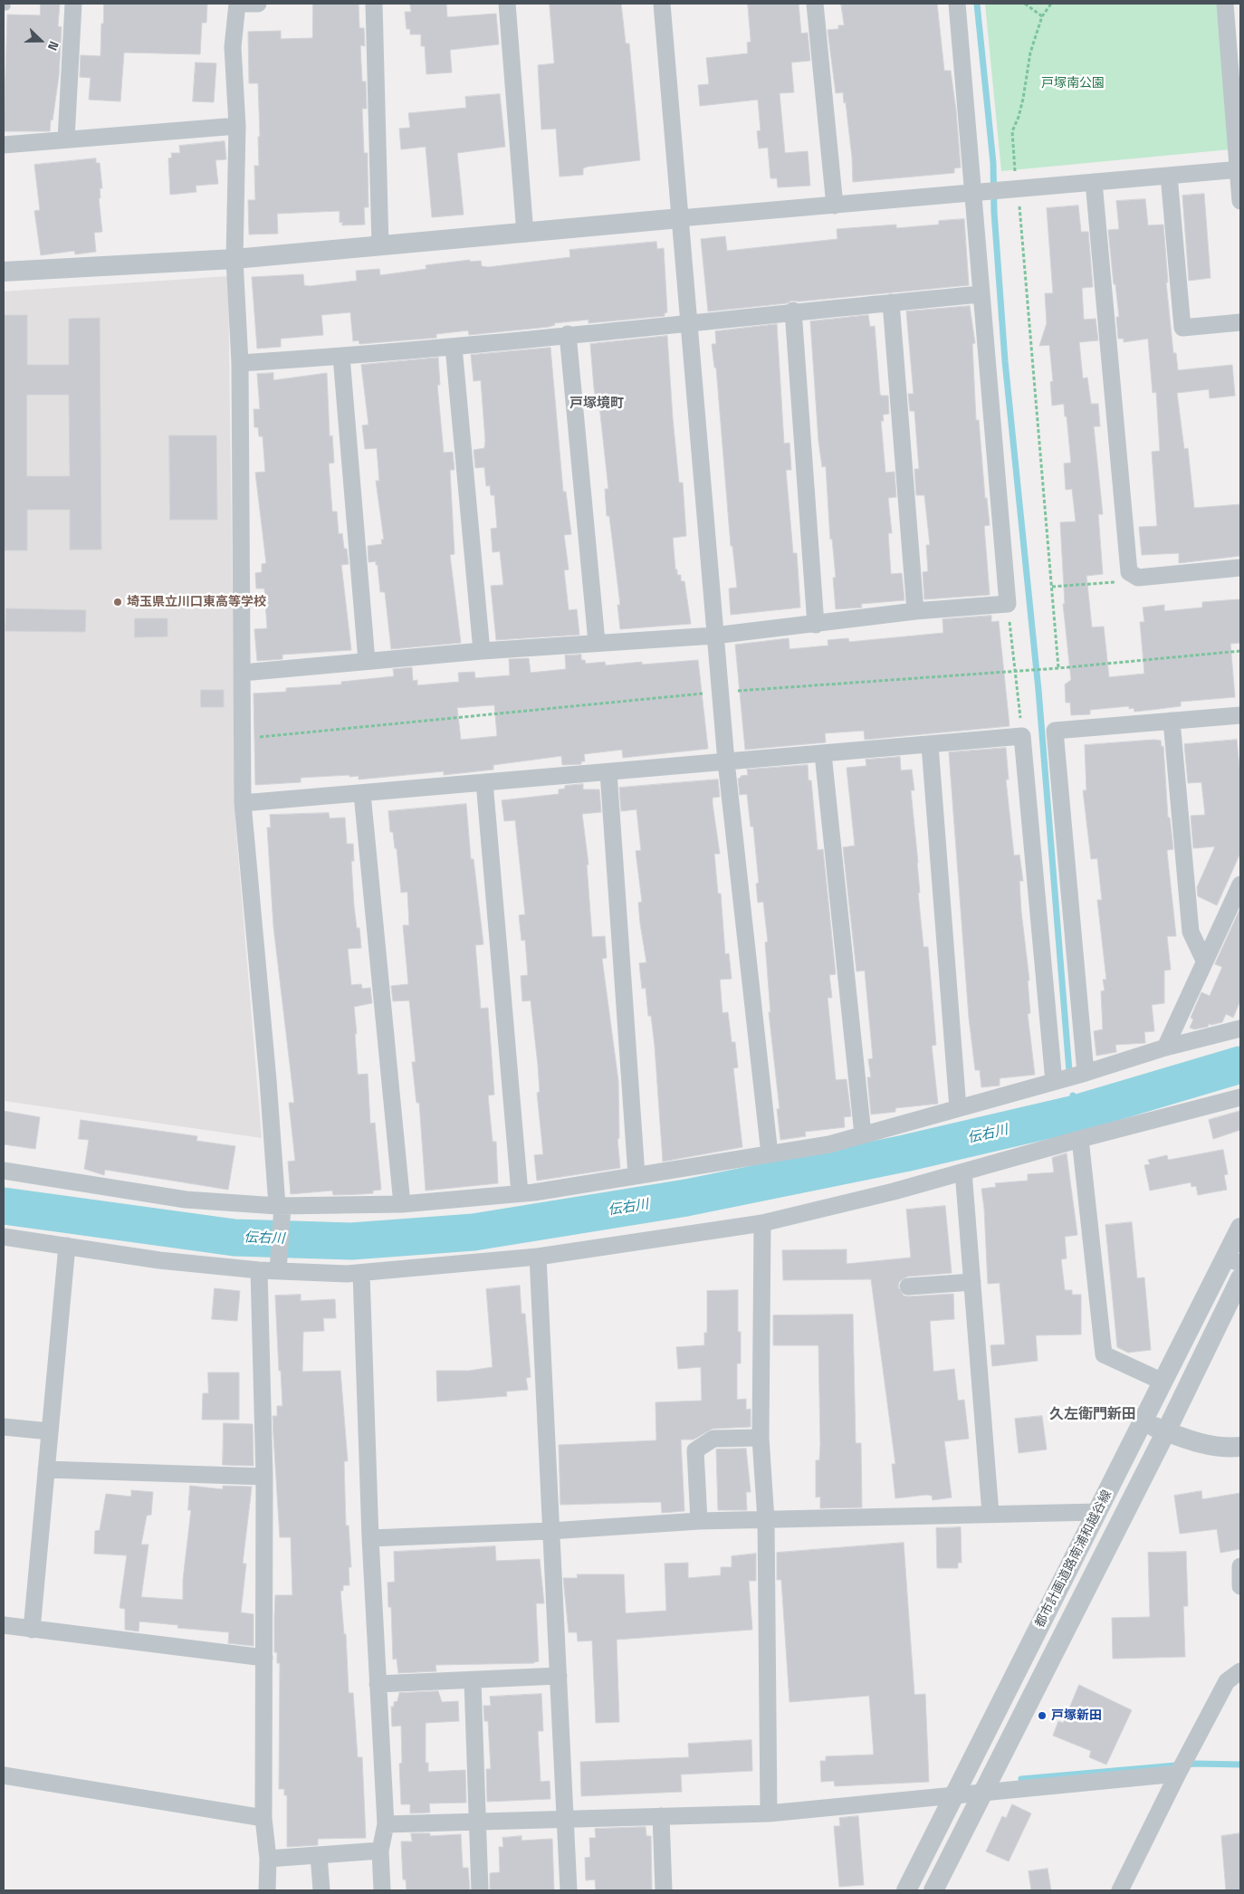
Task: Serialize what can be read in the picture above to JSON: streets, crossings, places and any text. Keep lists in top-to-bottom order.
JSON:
{
  "streets": {
    "street": ["都市計画道路南浦和越谷線"]
  },
  "districts": ["戸塚境町", "久左衛門新田"],
  "water": ["伝右川"],
  "parks": ["戸塚南公園"],
  "places": ["埼玉県立川口東高等学校", "戸塚新田"],
  "north": "right"
}
